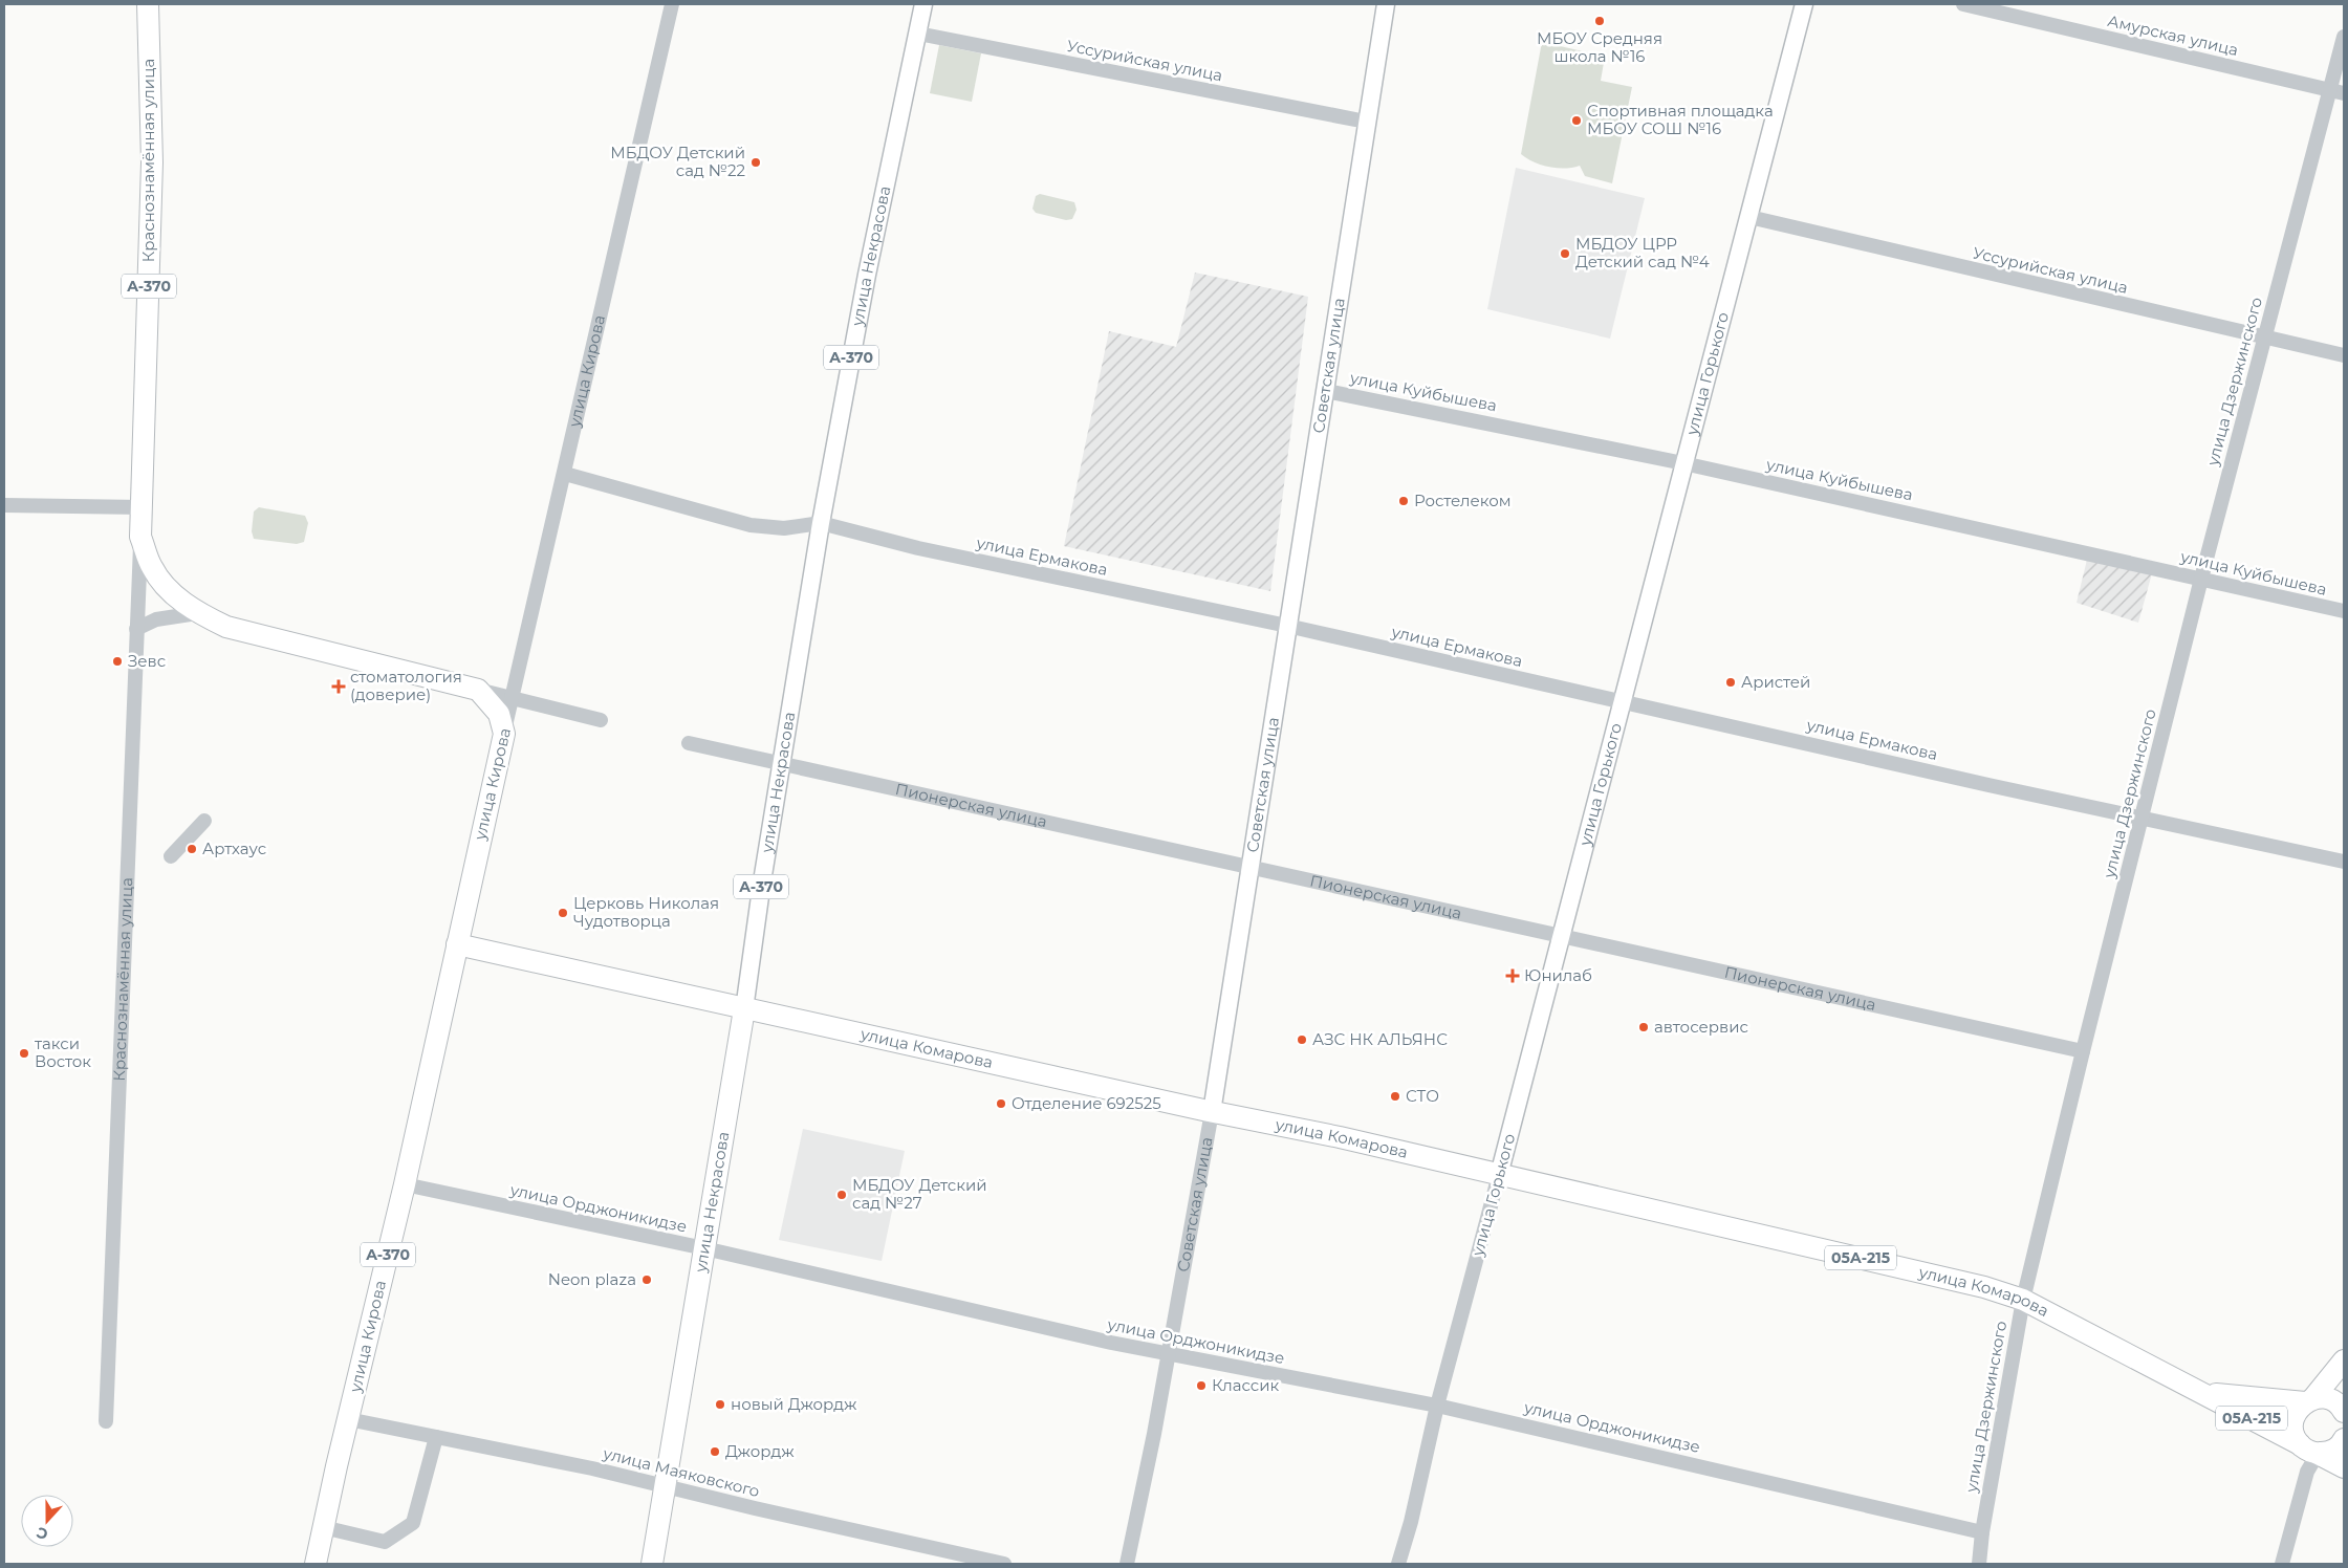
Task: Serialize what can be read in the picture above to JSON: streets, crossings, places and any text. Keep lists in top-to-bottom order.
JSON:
{
  "streets": {
    "highway": [
      "Краснознамённая улица",
      "улица Некрасова",
      "А-370",
      "улица Кирова",
      "улица Комарова",
      "05А-215"
    ],
    "main road": ["Советская улица", "улица Горького"],
    "street": [
      "Амурская улица",
      "Уссурийская улица",
      "улица Дзержинского",
      "улица Куйбышева",
      "улица Ермакова",
      "Пионерская улица",
      "улица Орджоникидзе",
      "улица Маяковского"
    ]
  },
  "crossings": [
    ["Амурская улица", "улица Дзержинского"],
    ["Уссурийская улица", "улица Некрасова"],
    ["Уссурийская улица", "Советская улица"],
    ["Уссурийская улица", "улица Горького"],
    ["Уссурийская улица", "улица Дзержинского"],
    ["Краснознамённая улица", "А-370"],
    ["улица Некрасова", "улица Ермакова"],
    ["улица Некрасова", "Пионерская улица"],
    ["улица Некрасова", "улица Комарова"],
    ["улица Некрасова", "улица Орджоникидзе"],
    ["улица Некрасова", "улица Маяковского"],
    ["Советская улица", "улица Куйбышева"],
    ["Советская улица", "улица Ермакова"],
    ["Советская улица", "Пионерская улица"],
    ["Советская улица", "улица Комарова"],
    ["Советская улица", "улица Орджоникидзе"],
    ["улица Кирова", "улица Ермакова"],
    ["улица Кирова", "улица Комарова"],
    ["улица Кирова", "улица Орджоникидзе"],
    ["улица Кирова", "улица Маяковского"],
    ["улица Горького", "улица Куйбышева"],
    ["улица Горького", "улица Ермакова"],
    ["улица Горького", "Пионерская улица"],
    ["улица Горького", "улица Комарова"],
    ["улица Горького", "улица Орджоникидзе"],
    ["улица Дзержинского", "улица Куйбышева"],
    ["улица Дзержинского", "улица Ермакова"],
    ["улица Дзержинского", "Пионерская улица"],
    ["улица Дзержинского", "улица Комарова"],
    ["улица Дзержинского", "улица Орджоникидзе"],
    ["улица Комарова", "05А-215"]
  ],
  "places": {
    "other": [
      "МБОУ Средняя школа №16",
      "Спортивная площадка МБОУ СОШ №16",
      "МБДОУ Детский сад №22",
      "МБДОУ ЦРР Детский сад №4",
      "Ростелеком",
      "Зевс",
      "Аристей",
      "Артхаус",
      "Церковь Николая Чудотворца",
      "автосервис",
      "АЗС НК АЛЬЯНС",
      "такси Восток",
      "СТО",
      "Отделение 692525",
      "МБДОУ Детский сад №27",
      "Neon plaza",
      "Классик",
      "новый Джордж",
      "Джордж"
    ],
    "health": ["стоматология (доверие)", "Юнилаб"]
  },
  "north": "bottom"
}
